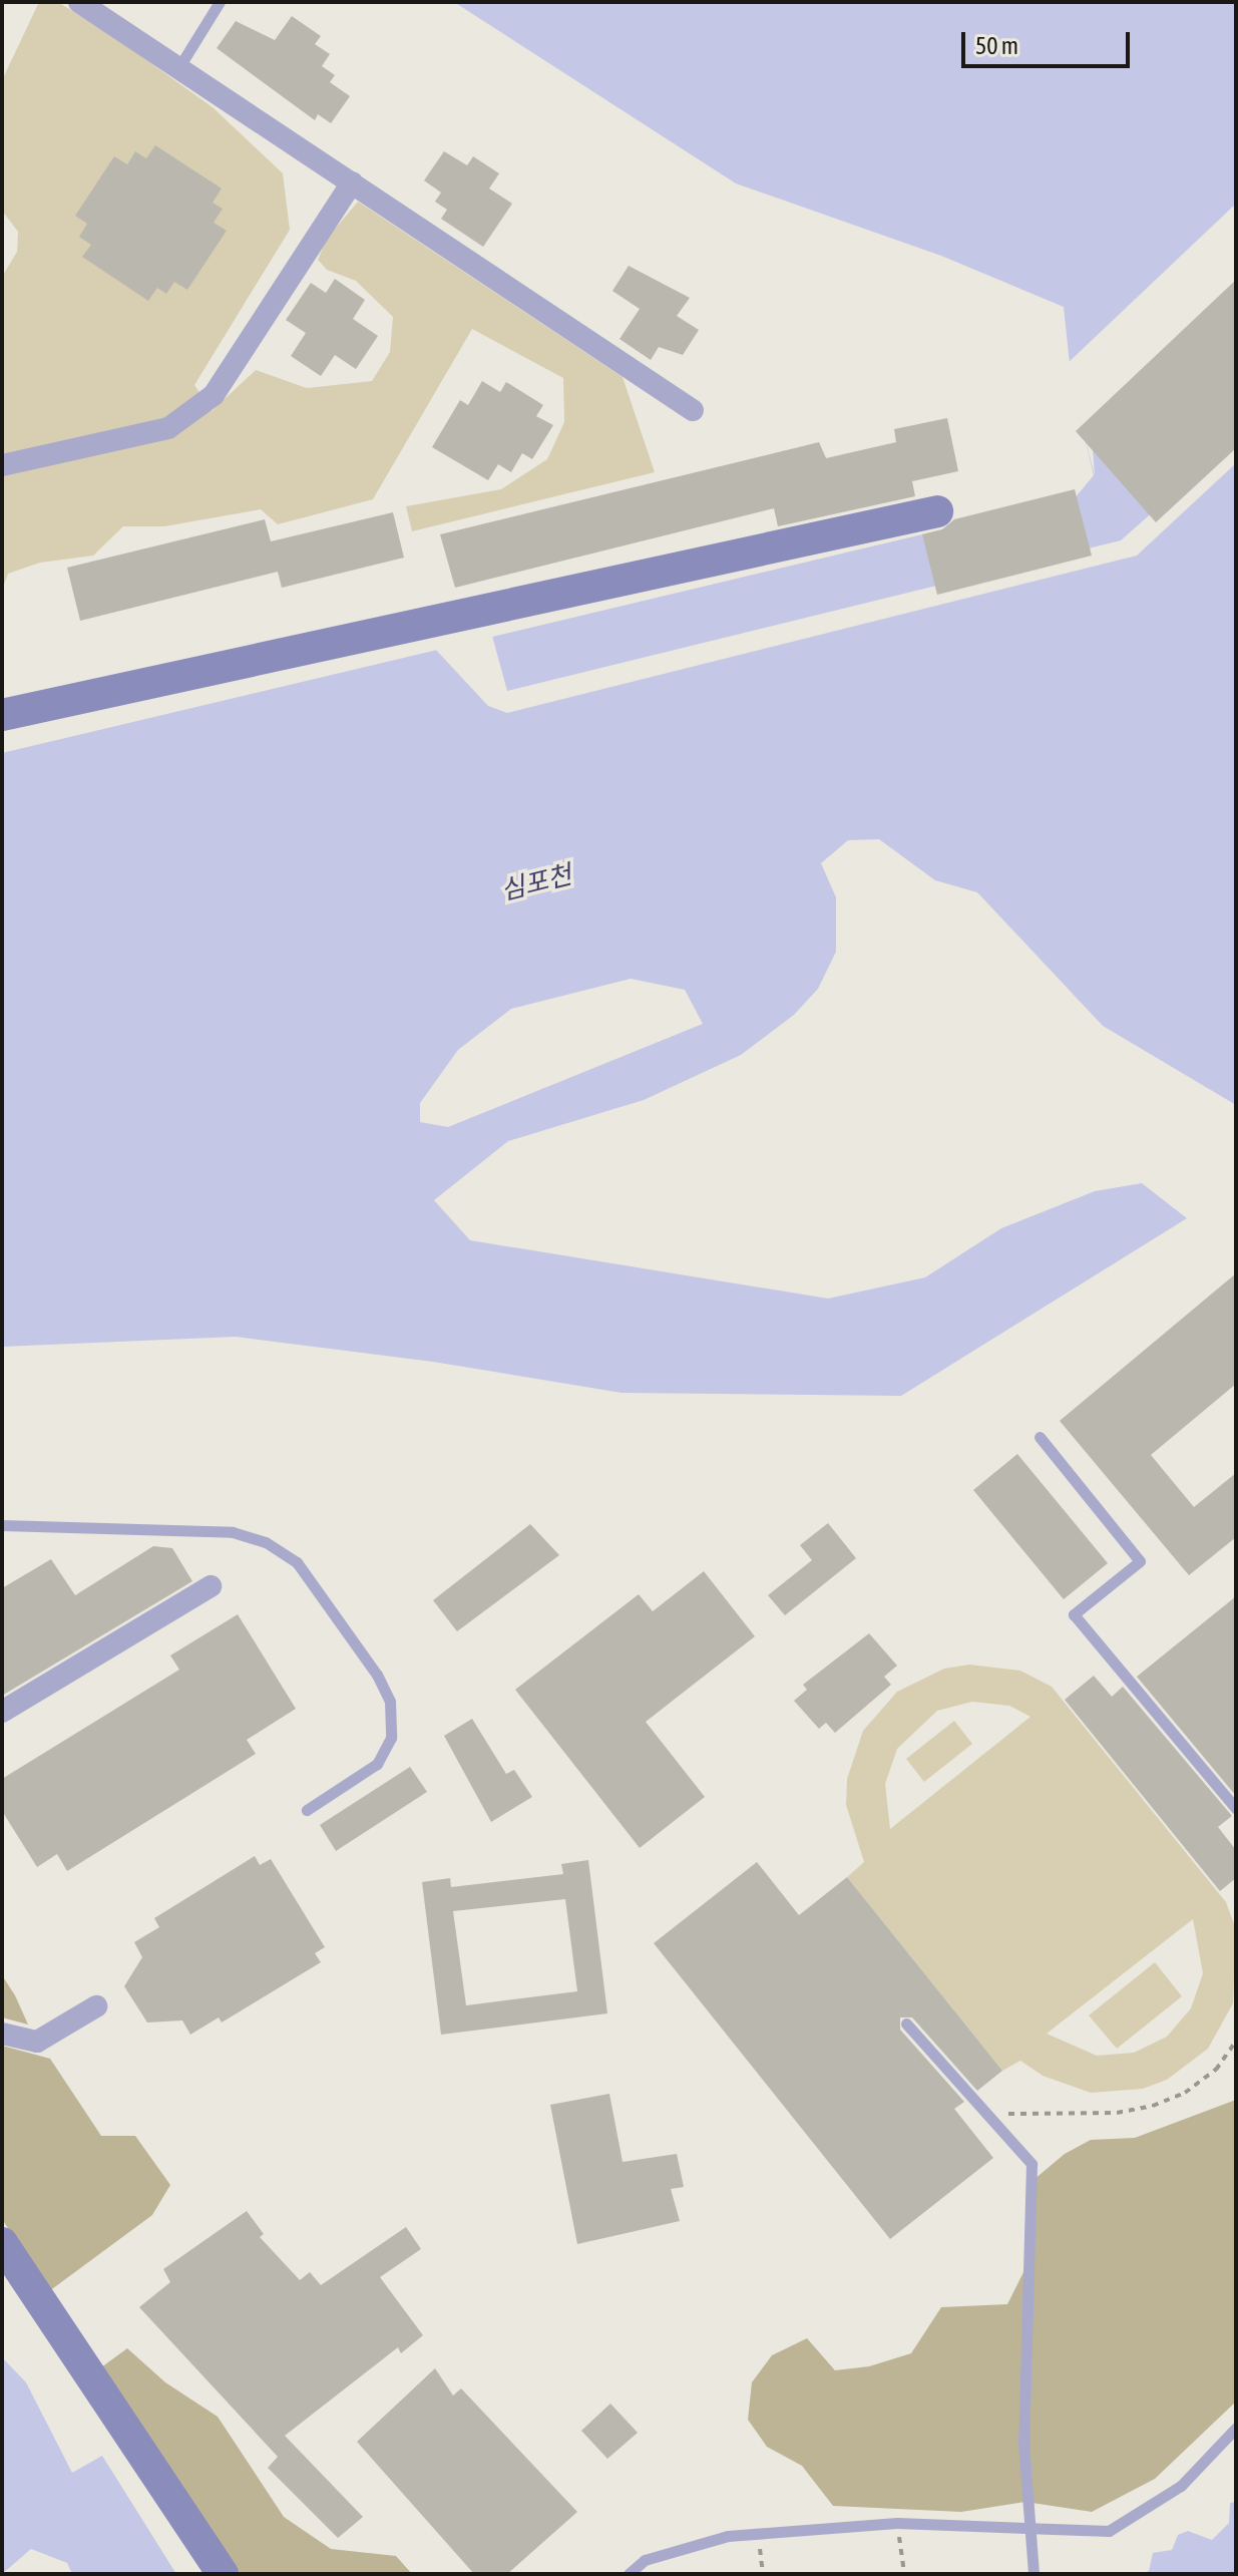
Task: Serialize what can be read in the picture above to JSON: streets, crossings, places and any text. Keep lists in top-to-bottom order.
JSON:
{
  "water": ["심포천"],
  "scale_bar": "50 m"
}
